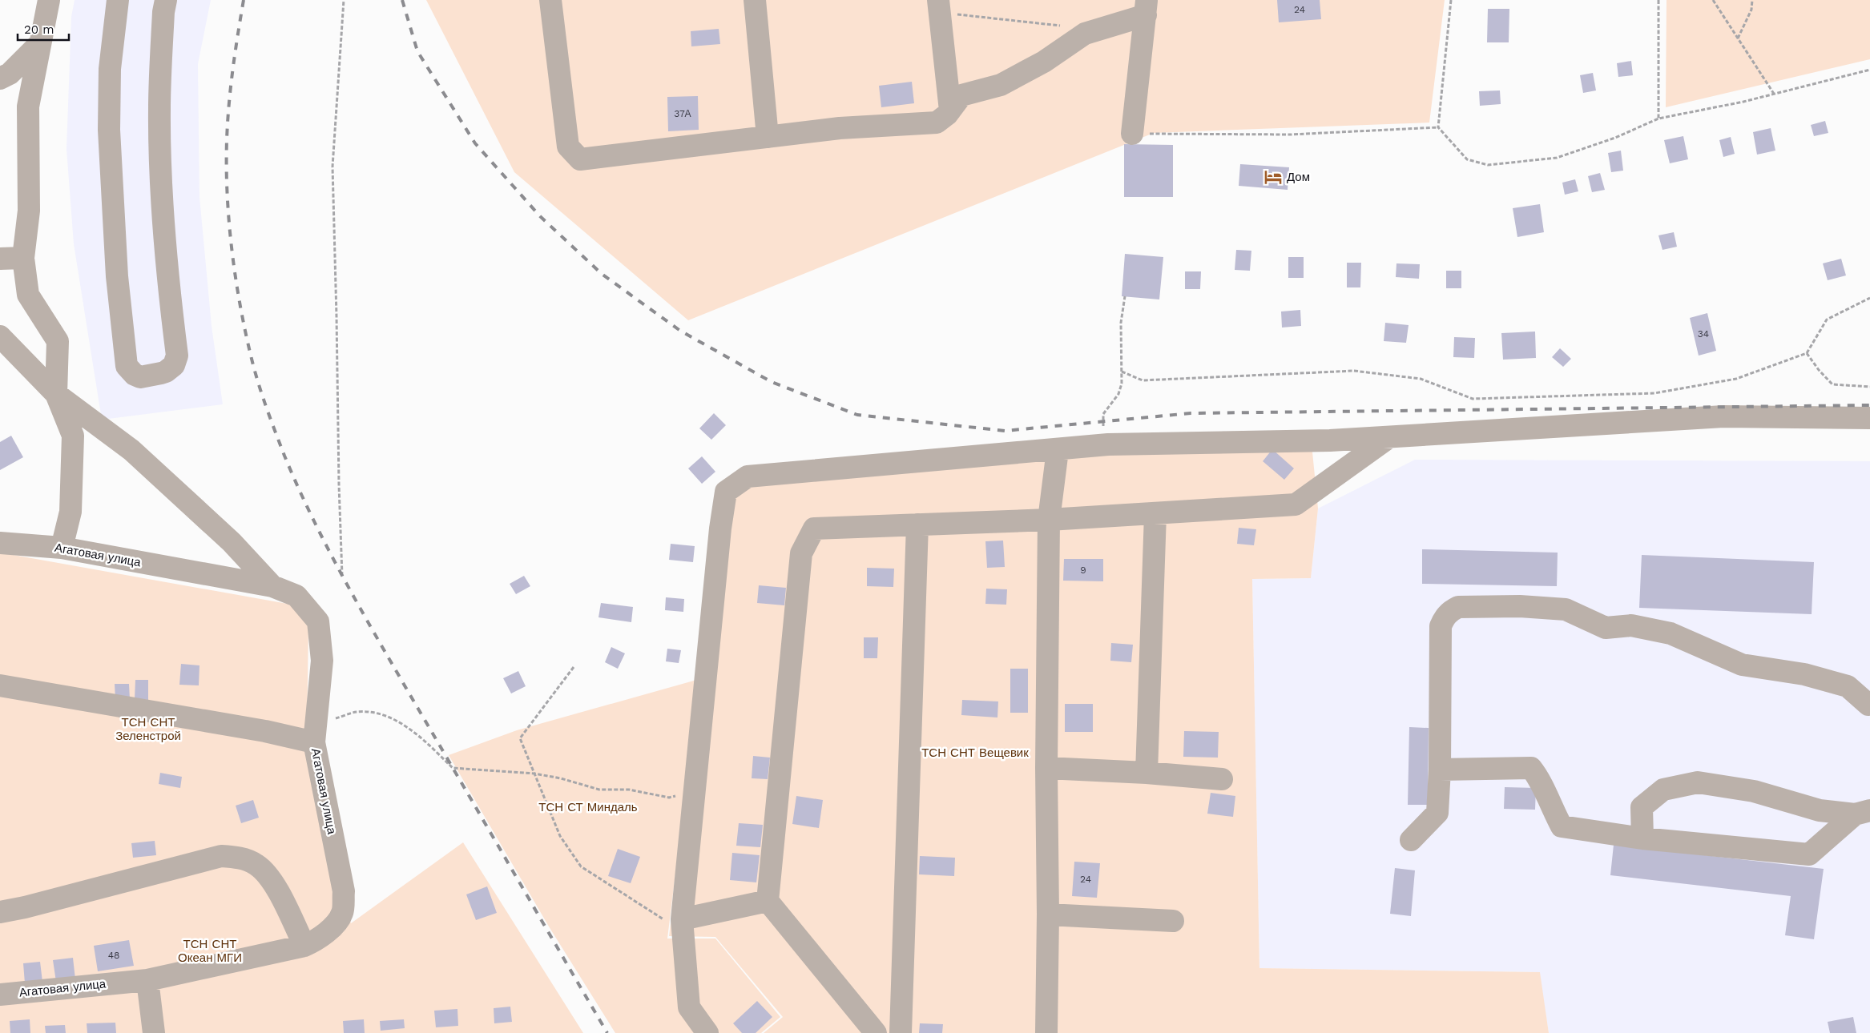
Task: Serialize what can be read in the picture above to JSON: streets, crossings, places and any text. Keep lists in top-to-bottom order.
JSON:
{
  "streets": {
    "street": ["Агатовая улица"]
  },
  "parks": [
    "ТСН СНТ Зеленстрой",
    "ТСН СНТ Вещевик",
    "ТСН СТ Миндаль",
    "ТСН СНТ Океан МГИ"
  ],
  "places": {
    "hotel": ["Дом"]
  },
  "house_numbers": [
    "24",
    "37А",
    "34",
    "9",
    "24",
    "48"
  ],
  "scale_bar": "20 m"
}
